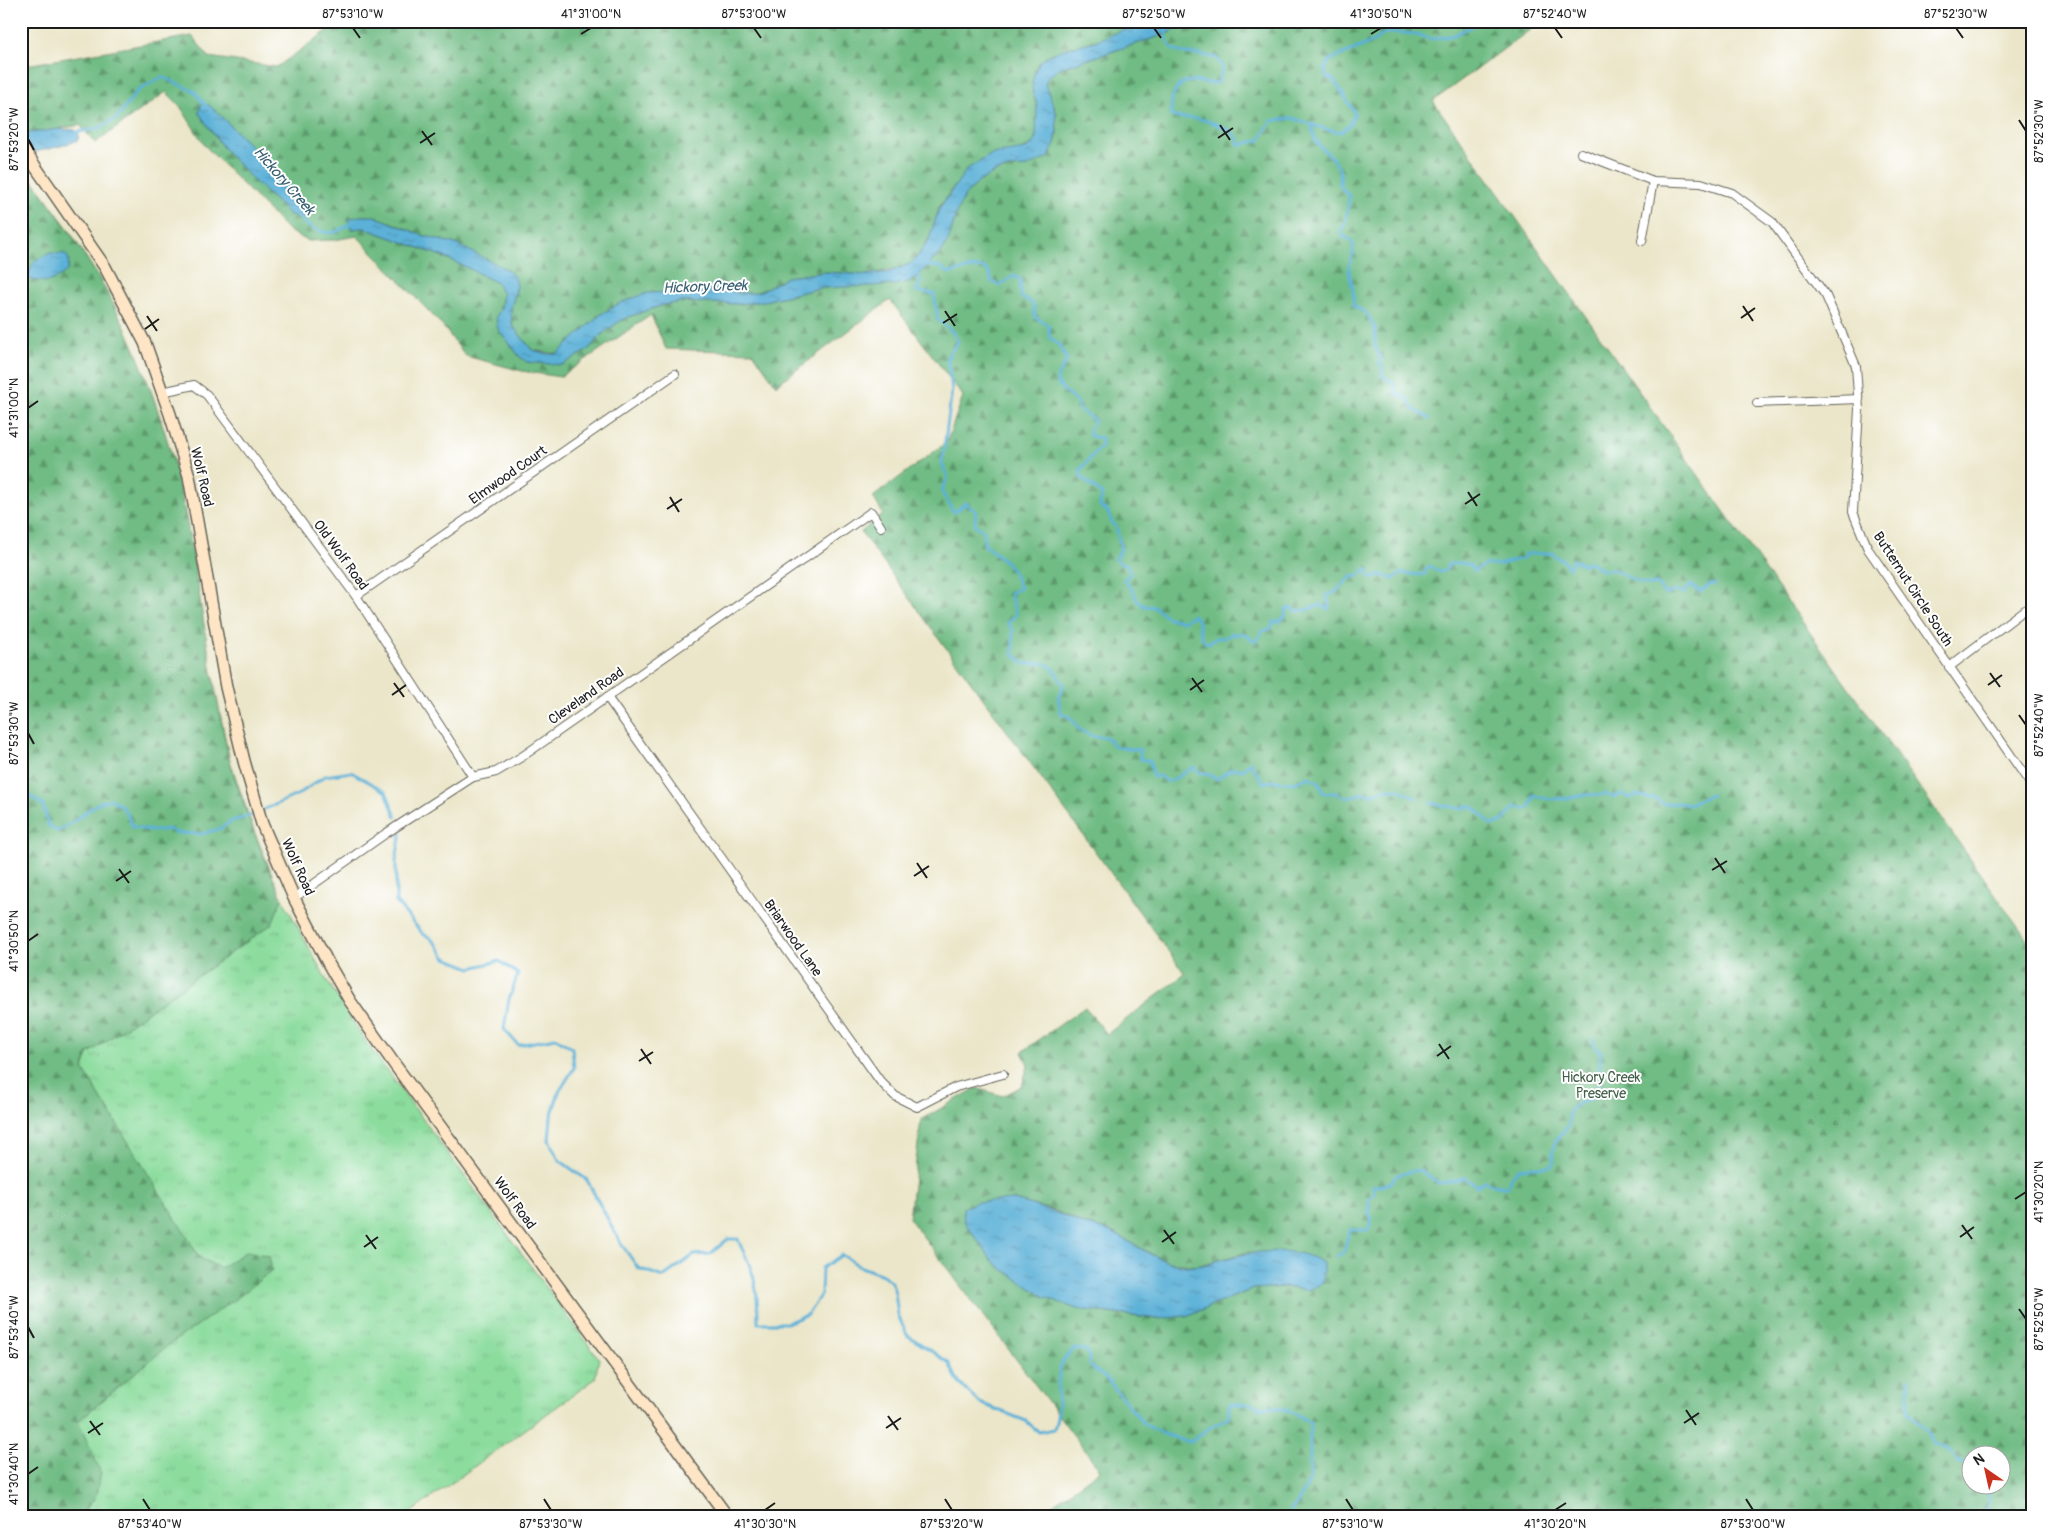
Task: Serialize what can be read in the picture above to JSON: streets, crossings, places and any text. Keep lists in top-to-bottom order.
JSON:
{
  "streets": {
    "main road": ["Wolf Road"],
    "street": [
      "Elmwood Court",
      "Old Wolf Road",
      "Butternut Circle South",
      "Cleveland Road",
      "Briarwood Lane"
    ]
  },
  "crossings": [
    ["Elmwood Court", "Old Wolf Road"],
    ["Wolf Road", "Old Wolf Road"],
    ["Wolf Road", "Cleveland Road"],
    ["Old Wolf Road", "Cleveland Road"],
    ["Cleveland Road", "Briarwood Lane"]
  ],
  "water": ["Hickory Creek"],
  "parks": ["Hickory Creek Preserve"],
  "north": "top left",
  "coordinates": [
    "87°53'10\"W",
    "41°31'00\"N",
    "87°53'00\"W",
    "87°52'50\"W",
    "41°30'50\"N",
    "87°52'40\"W",
    "87°52'30\"W",
    "87°53'20\"W",
    "87°53'30\"W",
    "41°30'20\"N",
    "87°53'40\"W",
    "41°30'40\"N",
    "41°30'30\"N"
  ]
}
